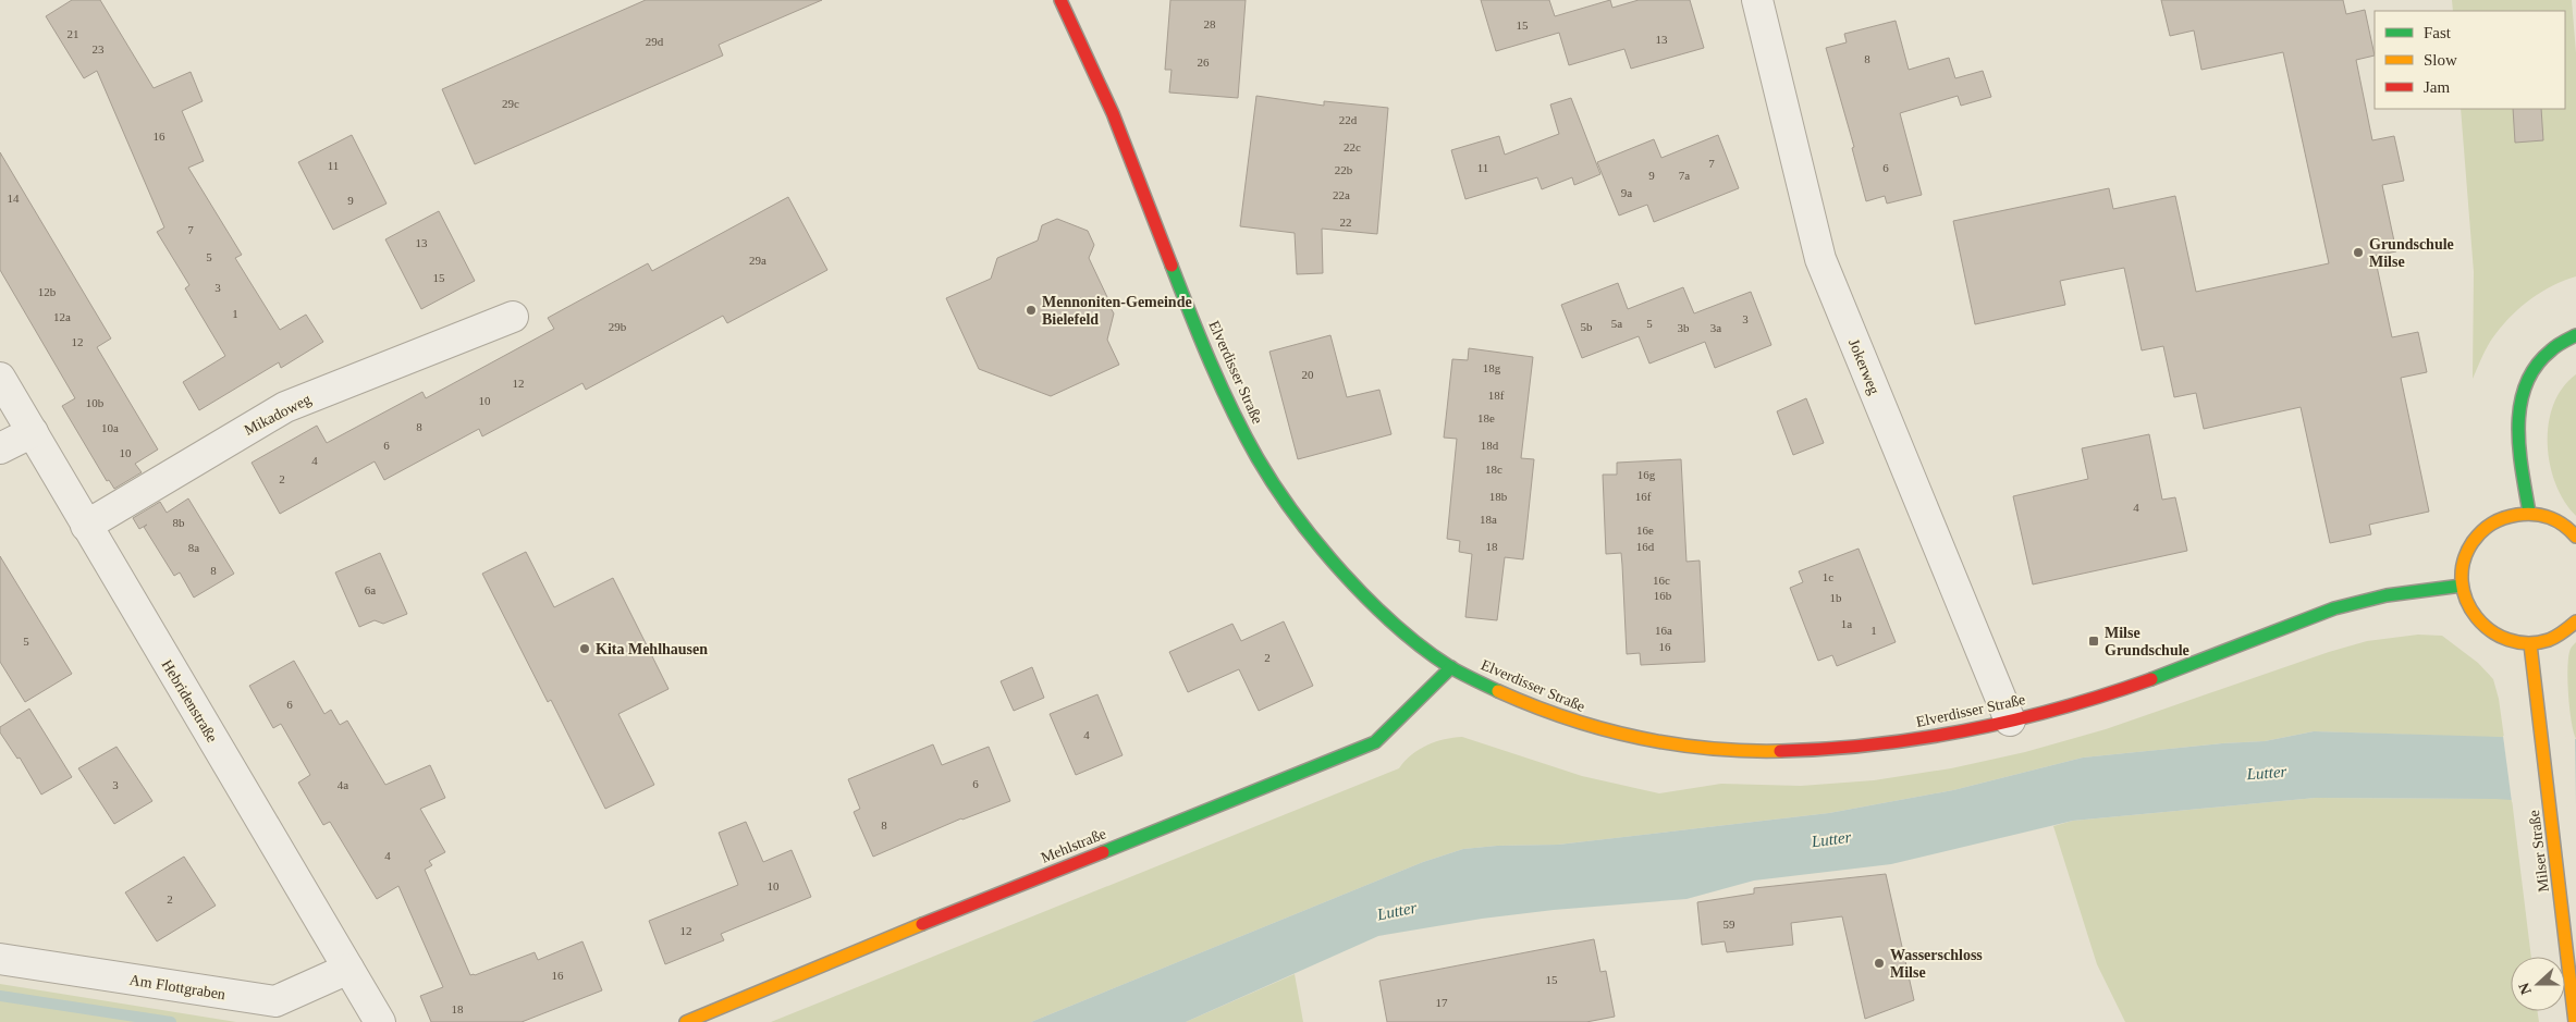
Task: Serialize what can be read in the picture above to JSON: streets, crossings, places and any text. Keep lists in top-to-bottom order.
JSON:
{
  "streets": {
    "street": [
      "Jokerweg",
      "Elverdisser Straße",
      "Mikadoweg",
      "Hebridenstraße",
      "Mehlstraße",
      "Milser Straße",
      "Am Flottgraben"
    ]
  },
  "crossings": [
    ["Jokerweg", "Elverdisser Straße"],
    ["Elverdisser Straße", "Mehlstraße"],
    ["Mikadoweg", "Hebridenstraße"],
    ["Hebridenstraße", "Am Flottgraben"]
  ],
  "water": ["Lutter"],
  "places": {
    "other": [
      "Grundschule Milse",
      "Mennoniten-Gemeinde Bielefeld",
      "Kita Mehlhausen",
      "Wasserschloss Milse"
    ],
    "transit": ["Milse Grundschule"]
  },
  "house_numbers": [
    "28",
    "15",
    "21",
    "13",
    "29d",
    "23",
    "8",
    "26",
    "29c",
    "22d",
    "16",
    "22c",
    "7",
    "11",
    "11",
    "6",
    "22b",
    "9",
    "7a",
    "9a",
    "22a",
    "14",
    "9",
    "22",
    "7",
    "13",
    "5",
    "29a",
    "15",
    "3",
    "12b",
    "1",
    "12a",
    "3",
    "5a",
    "5",
    "29b",
    "5b",
    "3b",
    "3a",
    "12",
    "18g",
    "20",
    "12",
    "18f",
    "10",
    "10b",
    "18e",
    "8",
    "10a",
    "6",
    "18d",
    "10",
    "4",
    "18c",
    "16g",
    "2",
    "18b",
    "16f",
    "4",
    "18a",
    "8b",
    "16e",
    "18",
    "16d",
    "8a",
    "8",
    "1c",
    "16c",
    "6a",
    "16b",
    "1b",
    "1a",
    "16a",
    "1",
    "5",
    "16",
    "2",
    "6",
    "4",
    "6",
    "3",
    "4a",
    "8",
    "4",
    "10",
    "2",
    "59",
    "12",
    "16",
    "15",
    "17",
    "18"
  ],
  "legend": ["Fast", "Slow", "Jam"],
  "north": "left"
}
